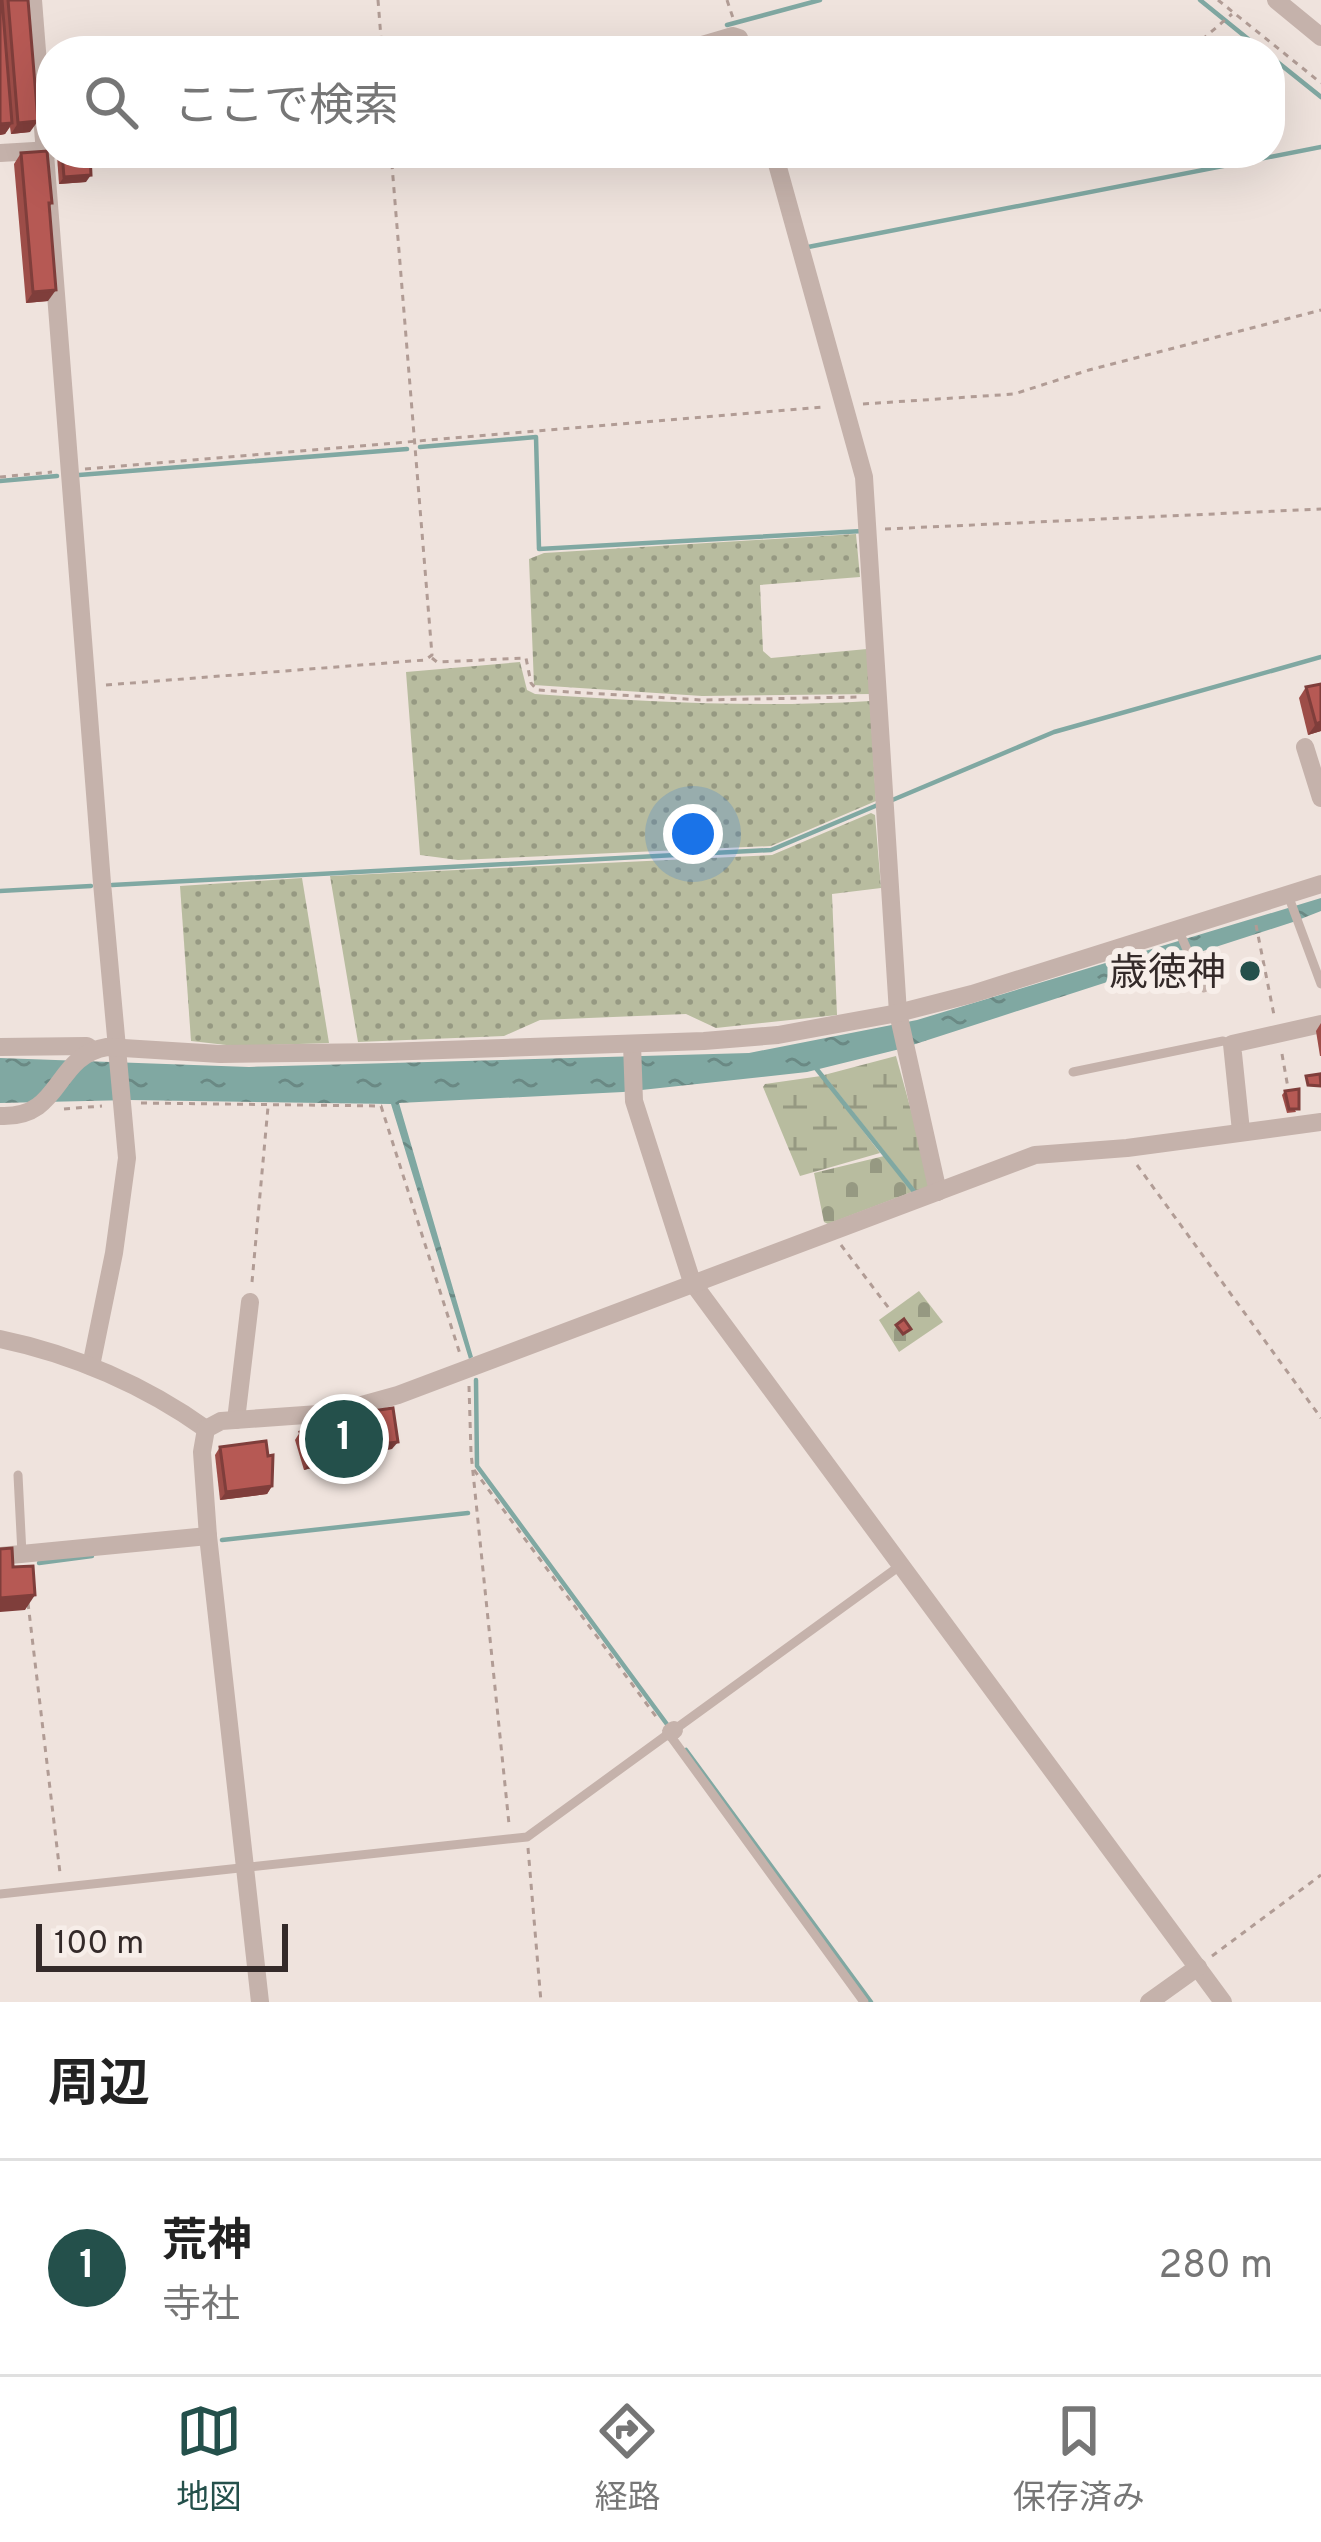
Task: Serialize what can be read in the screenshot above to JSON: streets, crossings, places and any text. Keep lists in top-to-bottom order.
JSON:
{
  "places": ["歳徳神"],
  "scale_bar": "100 m",
  "page": {
    "search": "ここで検索",
    "pins": "1",
    "scale": "100 m",
    "heading": "周辺",
    "list": [
      {
        "mark": "1",
        "name": "荒神",
        "note": "寺社",
        "value": "280 m"
      }
    ],
    "nav": ["地図", "経路", "保存済み"]
  }
}
